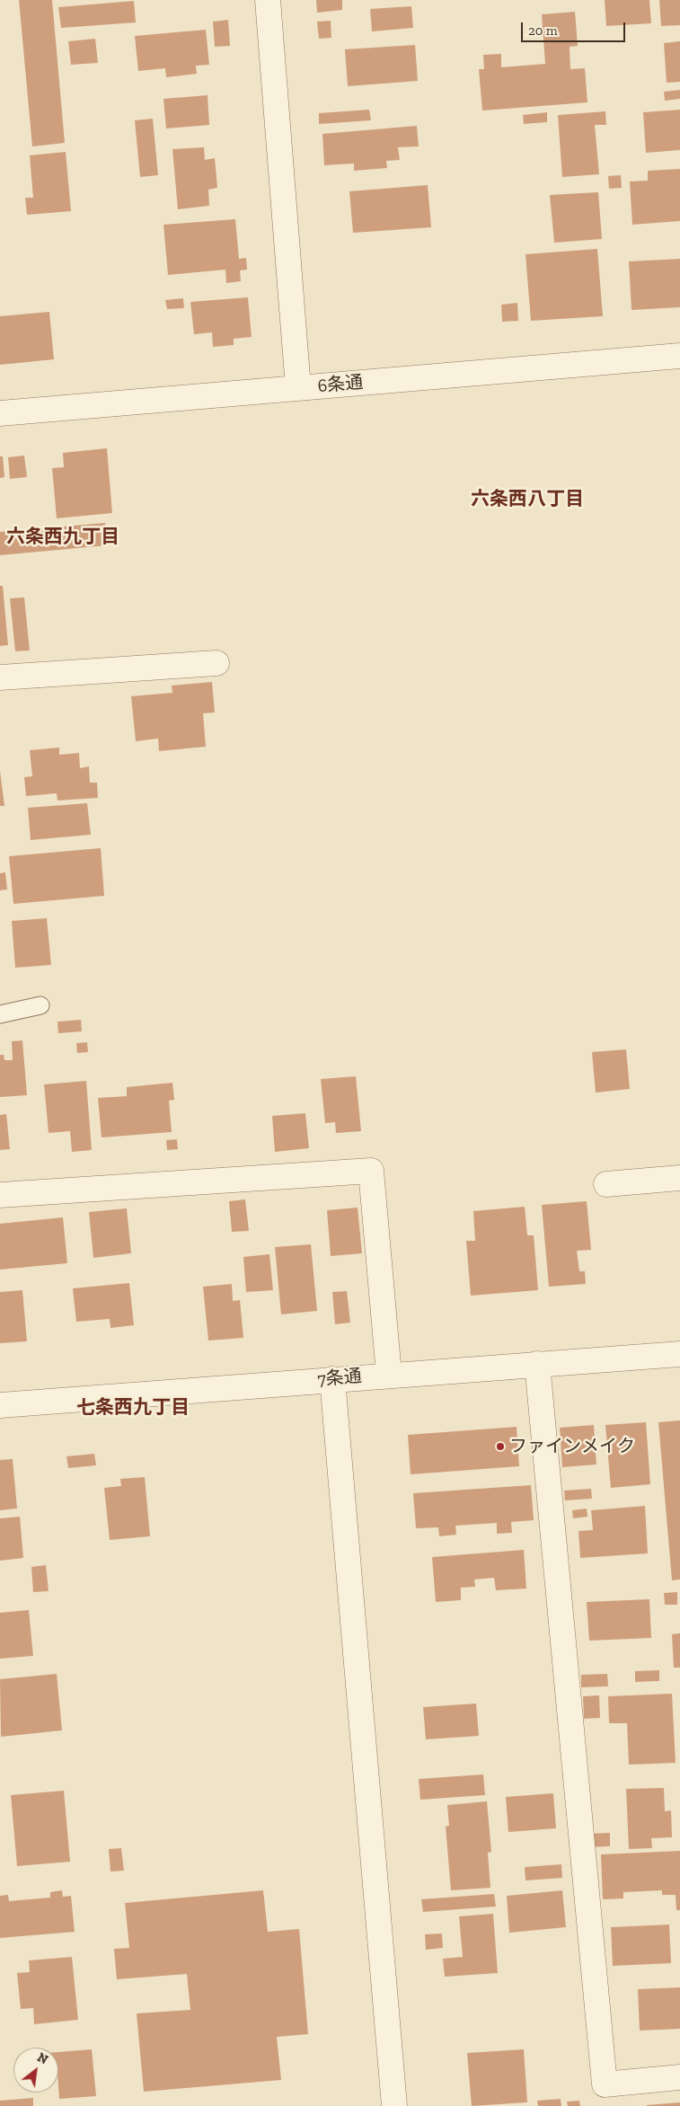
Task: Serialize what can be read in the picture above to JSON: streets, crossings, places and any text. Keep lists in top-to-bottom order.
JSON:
{
  "streets": {
    "street": ["6条通", "7条通"]
  },
  "districts": ["六条西八丁目", "六条西九丁目", "七条西九丁目"],
  "places": ["ファインメイク"],
  "scale_bar": "20 m",
  "north": "top right"
}
